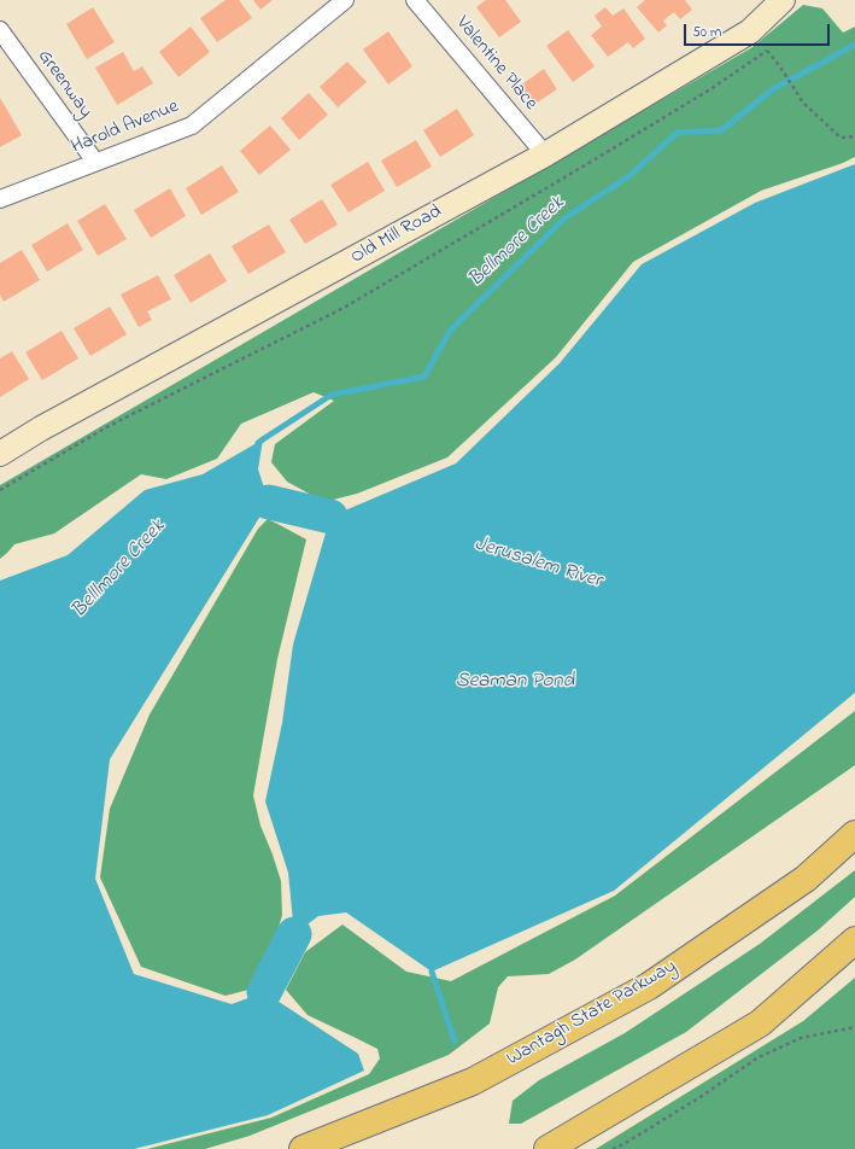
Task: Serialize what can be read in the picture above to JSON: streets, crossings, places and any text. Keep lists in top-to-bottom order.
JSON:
{
  "streets": {
    "highway": ["Wantagh State Parkway"],
    "street": [
      "Valentine Place",
      "Greenway",
      "Harold Avenue",
      "Old Mill Road"
    ]
  },
  "crossings": [
    ["Valentine Place", "Old Mill Road"],
    ["Greenway", "Harold Avenue"]
  ],
  "water": [
    "Bellmore Creek",
    "Jerusalem River",
    "Belllmore Creek",
    "Seaman Pond"
  ],
  "scale_bar": "50 m"
}
